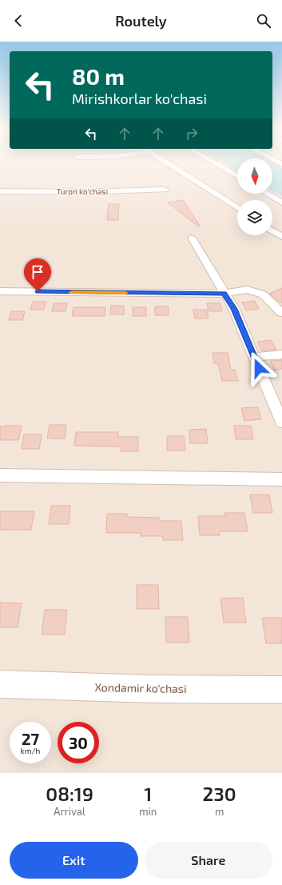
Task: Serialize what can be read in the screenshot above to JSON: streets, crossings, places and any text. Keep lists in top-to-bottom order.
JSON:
{
  "streets": {
    "main road": ["Xondamir ko'chasi"],
    "street": ["Turon ko'chasi"]
  },
  "north": "bottom",
  "page": {
    "header": "Routely",
    "turn": ["80 m", "Mirishkorlar ko'chasi"],
    "speed": "27 km/h",
    "limit": "30",
    "eta": [
      "08:19",
      "Arrival",
      "1",
      "min",
      "230",
      "m"
    ],
    "buttons": ["Exit", "Share"]
  }
}
